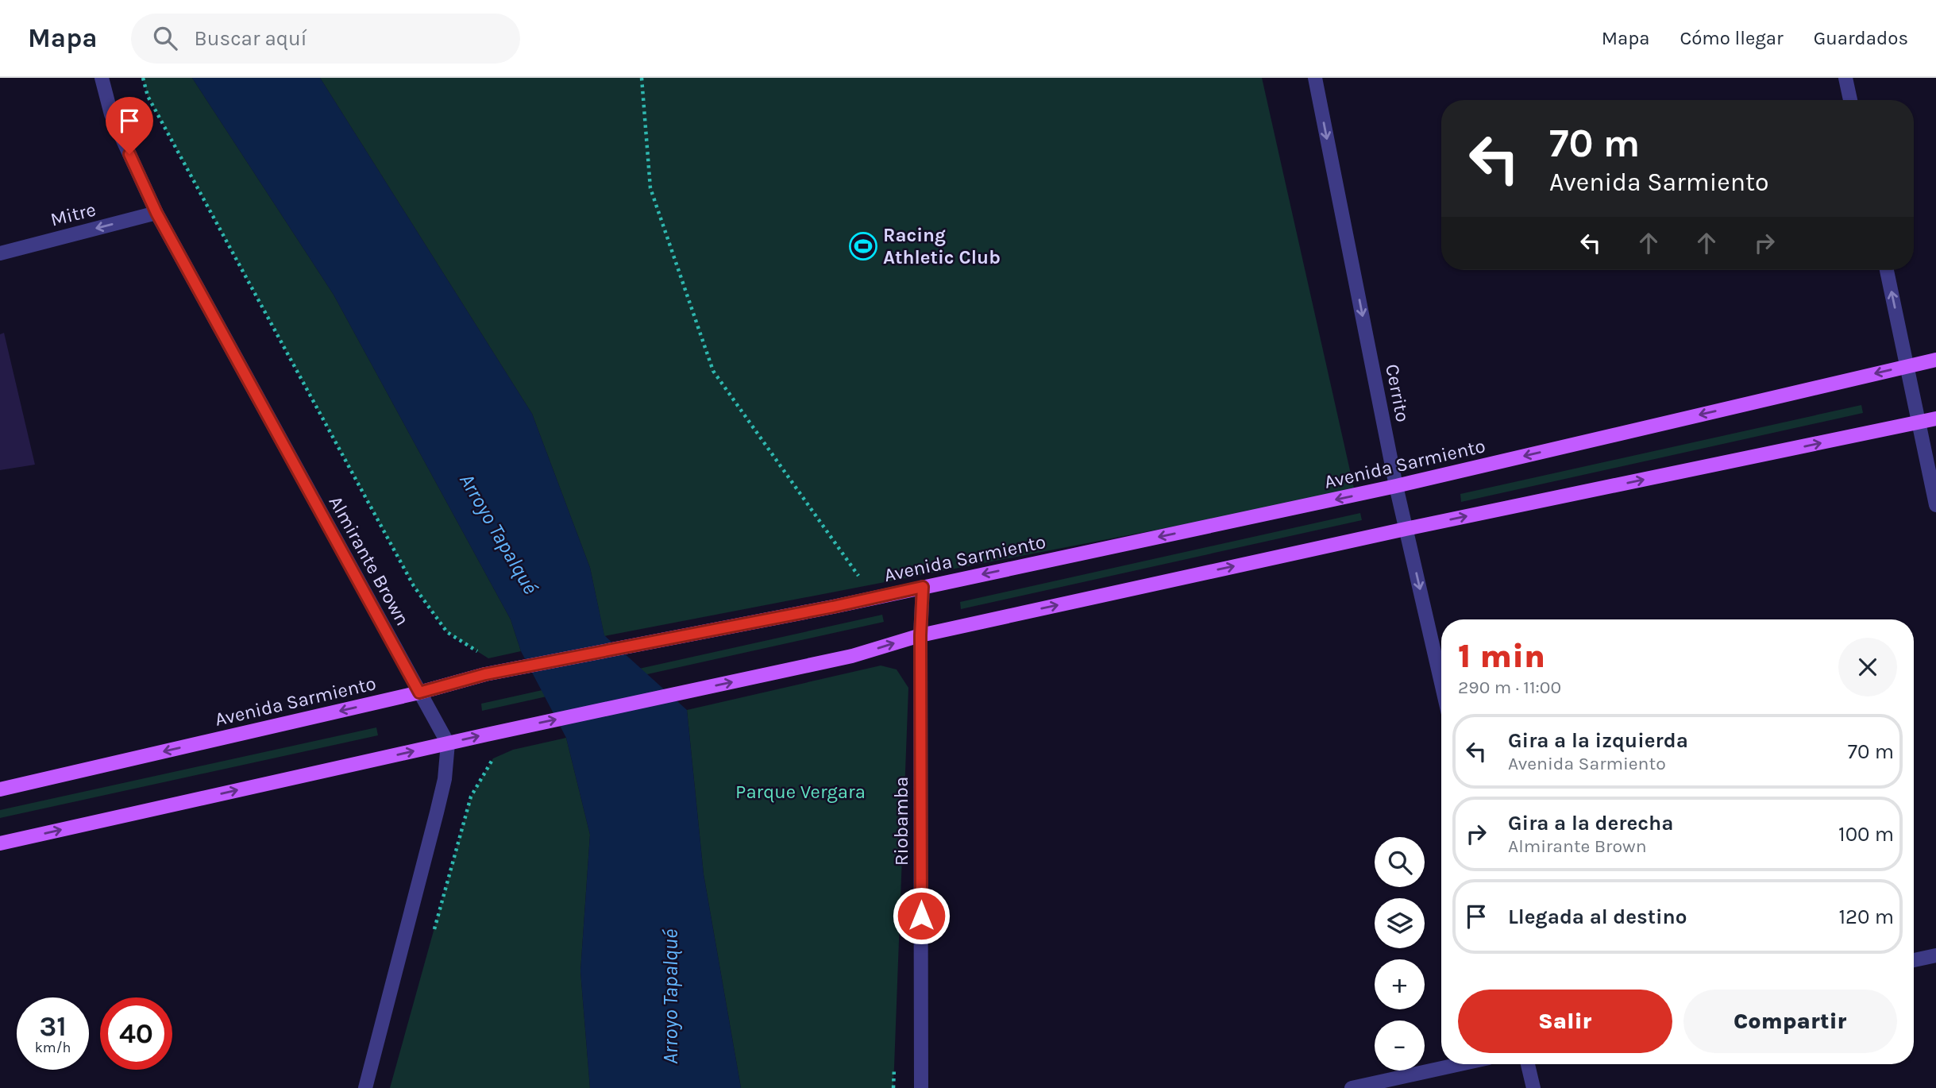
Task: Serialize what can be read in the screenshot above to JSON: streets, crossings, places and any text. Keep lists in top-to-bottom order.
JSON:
{
  "streets": {
    "main road": ["Avenida Sarmiento"],
    "street": [
      "Mitre",
      "Cerrito",
      "Almirante Brown",
      "Riobamba"
    ]
  },
  "crossings": [
    ["Mitre", "Almirante Brown"],
    ["Cerrito", "Avenida Sarmiento"],
    ["Avenida Sarmiento", "Almirante Brown"],
    ["Avenida Sarmiento", "Riobamba"]
  ],
  "one_way": ["Mitre", "Cerrito"],
  "water": ["Arroyo Tapalqué"],
  "parks": ["Parque Vergara"],
  "places": {
    "sports": ["Racing Athletic Club"]
  },
  "page": {
    "header": "Mapa",
    "search": "Buscar aquí",
    "nav": ["Mapa", "Cómo llegar", "Guardados"],
    "turn": ["70 m", "Avenida Sarmiento"],
    "heading": ["1 min", "290 m · 11:00"],
    "list": [
      {
        "name": "Gira a la izquierda",
        "note": "Avenida Sarmiento",
        "value": "70 m"
      },
      {
        "name": "Gira a la derecha",
        "note": "Almirante Brown",
        "value": "100 m"
      },
      {
        "name": "Llegada al destino",
        "value": "120 m"
      }
    ],
    "map_buttons": ["+", "−"],
    "buttons": ["Salir", "Compartir"],
    "speed": "31 km/h",
    "limit": "40"
  }
}
